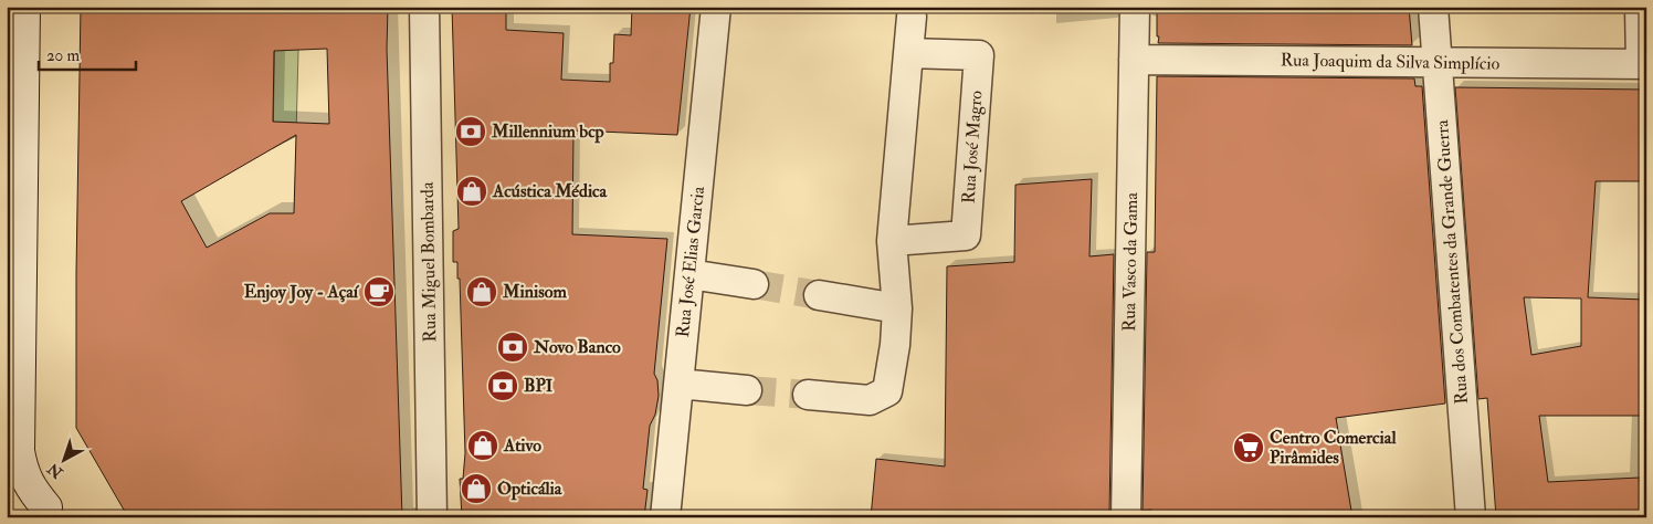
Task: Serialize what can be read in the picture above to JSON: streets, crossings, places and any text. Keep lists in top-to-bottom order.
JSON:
{
  "streets": {
    "street": [
      "Rua Joaquim da Silva Simplício",
      "Rua José Magro",
      "Rua Miguel Bombarda",
      "Rua José Elias Garcia",
      "Rua Vasco da Gama",
      "Rua dos Combatentes da Grande Guerra"
    ]
  },
  "crossings": [
    ["Rua Joaquim da Silva Simplício", "Rua Vasco da Gama"],
    ["Rua Joaquim da Silva Simplício", "Rua dos Combatentes da Grande Guerra"]
  ],
  "places": {
    "bank": ["Millennium bcp", "Novo Banco", "BPI"],
    "shop": [
      "Acústica Médica",
      "Minisom",
      "Ativo",
      "Opticália"
    ],
    "cafe": ["Enjoy Joy - Açaí"],
    "supermarket": ["Centro Comercial Pirâmides"]
  },
  "scale_bar": "20 m",
  "north": "bottom left"
}
